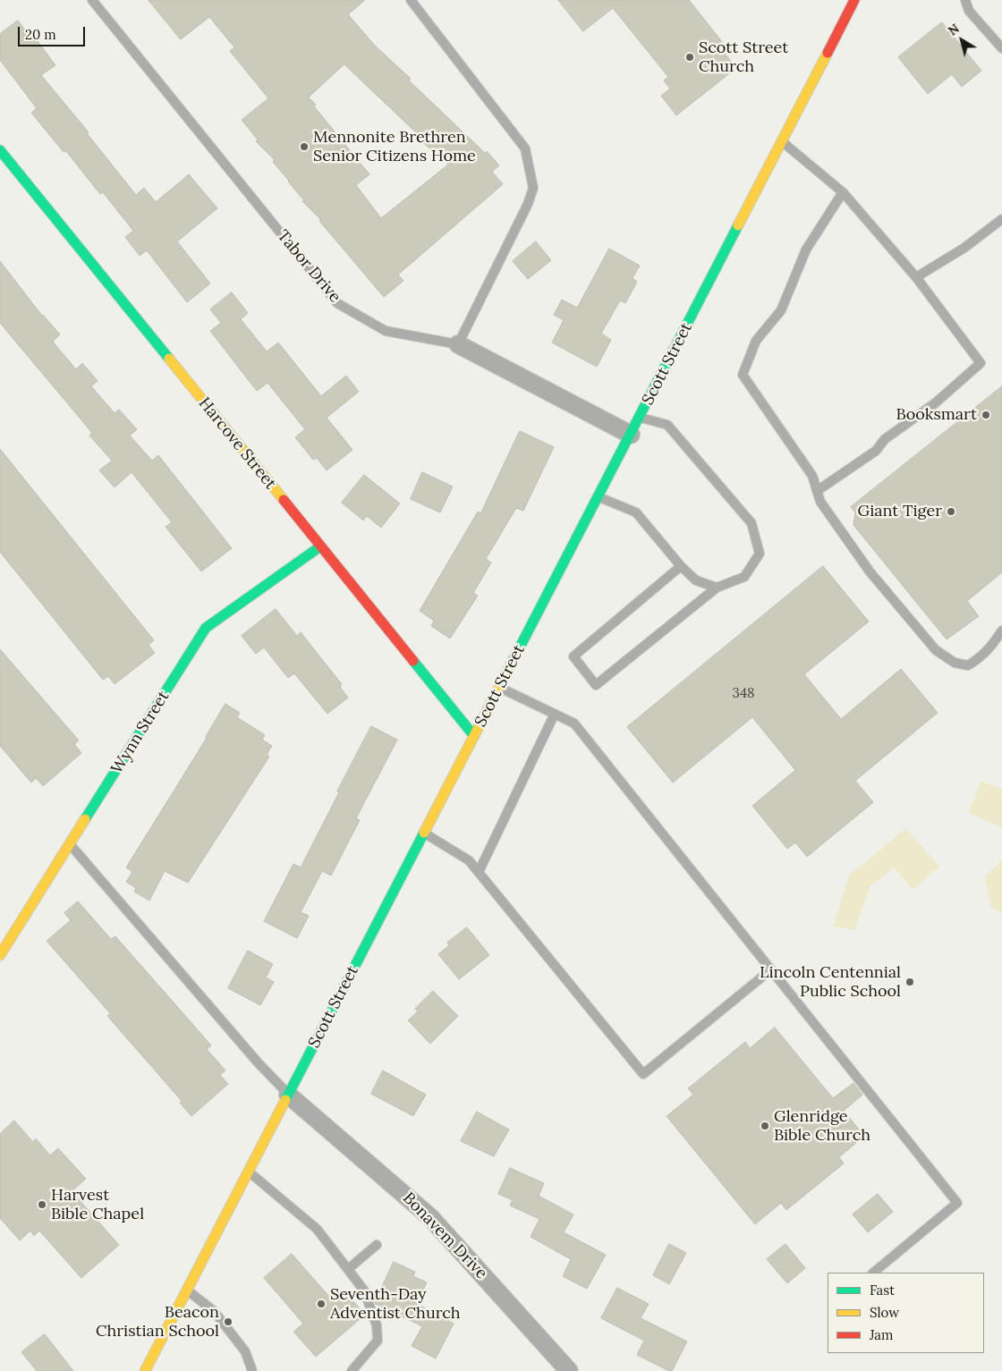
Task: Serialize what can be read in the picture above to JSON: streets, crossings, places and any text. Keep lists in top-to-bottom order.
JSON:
{
  "streets": {
    "main road": ["Scott Street", "Harcove Street", "Wynn Street"],
    "street": ["Tabor Drive", "Bonavem Drive"]
  },
  "crossings": [
    ["Tabor Drive", "Scott Street"],
    ["Scott Street", "Harcove Street"],
    ["Scott Street", "Bonavem Drive"],
    ["Harcove Street", "Wynn Street"]
  ],
  "places": [
    "Scott Street Church",
    "Mennonite Brethren Senior Citizens Home",
    "Booksmart",
    "Giant Tiger",
    "Lincoln Centennial Public School",
    "Glenridge Bible Church",
    "Harvest Bible Chapel",
    "Seventh-Day Adventist Church",
    "Beacon Christian School"
  ],
  "house_numbers": ["348"],
  "legend": ["Fast", "Slow", "Jam"],
  "scale_bar": "20 m",
  "north": "top left"
}
